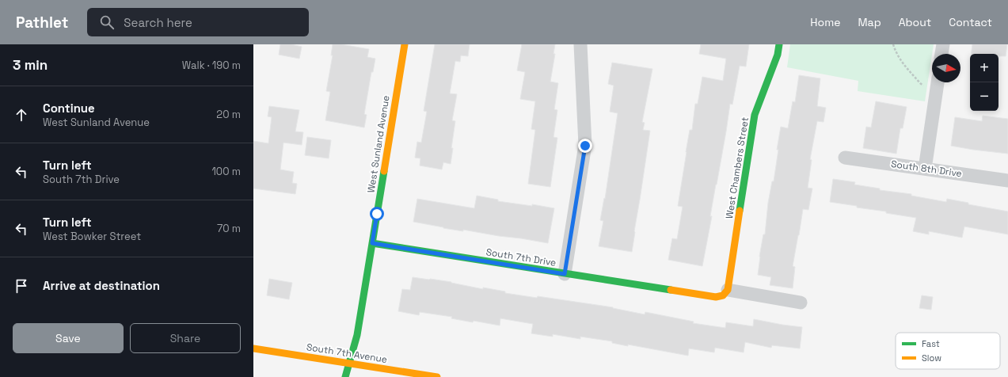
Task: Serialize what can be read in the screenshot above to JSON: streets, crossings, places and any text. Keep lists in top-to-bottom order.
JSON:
{
  "streets": {
    "street": [
      "West Sunland Avenue",
      "West Chambers Street",
      "South 8th Drive",
      "South 7th Drive",
      "South 7th Avenue"
    ]
  },
  "crossings": [
    ["West Sunland Avenue", "South 7th Drive"],
    ["West Sunland Avenue", "South 7th Avenue"],
    ["West Chambers Street", "South 7th Drive"]
  ],
  "legend": ["Fast", "Slow"],
  "north": "right",
  "page": {
    "header": "Pathlet",
    "search": "Search here",
    "nav": [
      "Home",
      "Map",
      "About",
      "Contact"
    ],
    "heading": ["3 min", "Walk · 190 m"],
    "map_buttons": ["+", "−"],
    "list": [
      ["Continue", "West Sunland Avenue", "20 m"],
      ["Turn left", "South 7th Drive", "100 m"],
      ["Turn left", "West Bowker Street", "70 m"],
      "Arrive at destination"
    ],
    "buttons": ["Save", "Share"]
  }
}
